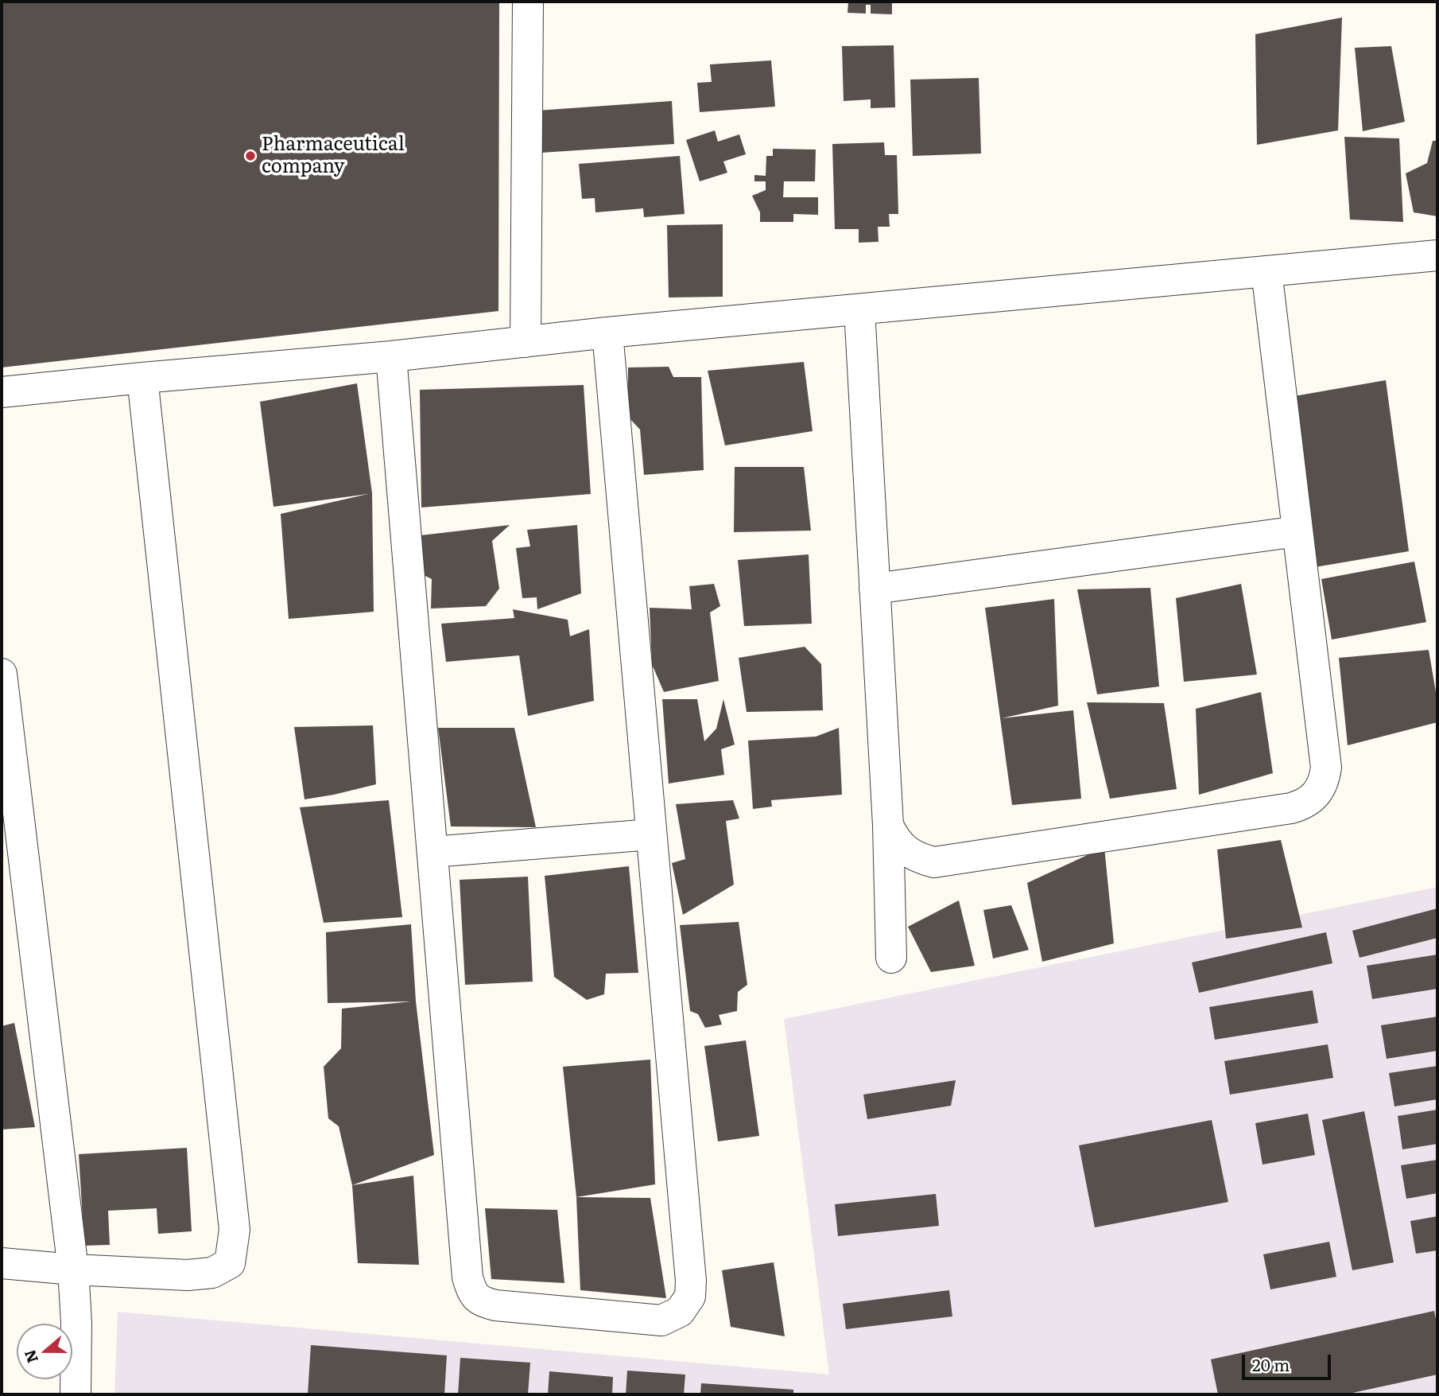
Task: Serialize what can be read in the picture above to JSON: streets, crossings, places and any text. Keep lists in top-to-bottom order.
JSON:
{
  "places": ["Pharmaceutical company"],
  "scale_bar": "20 m",
  "north": "left"
}
